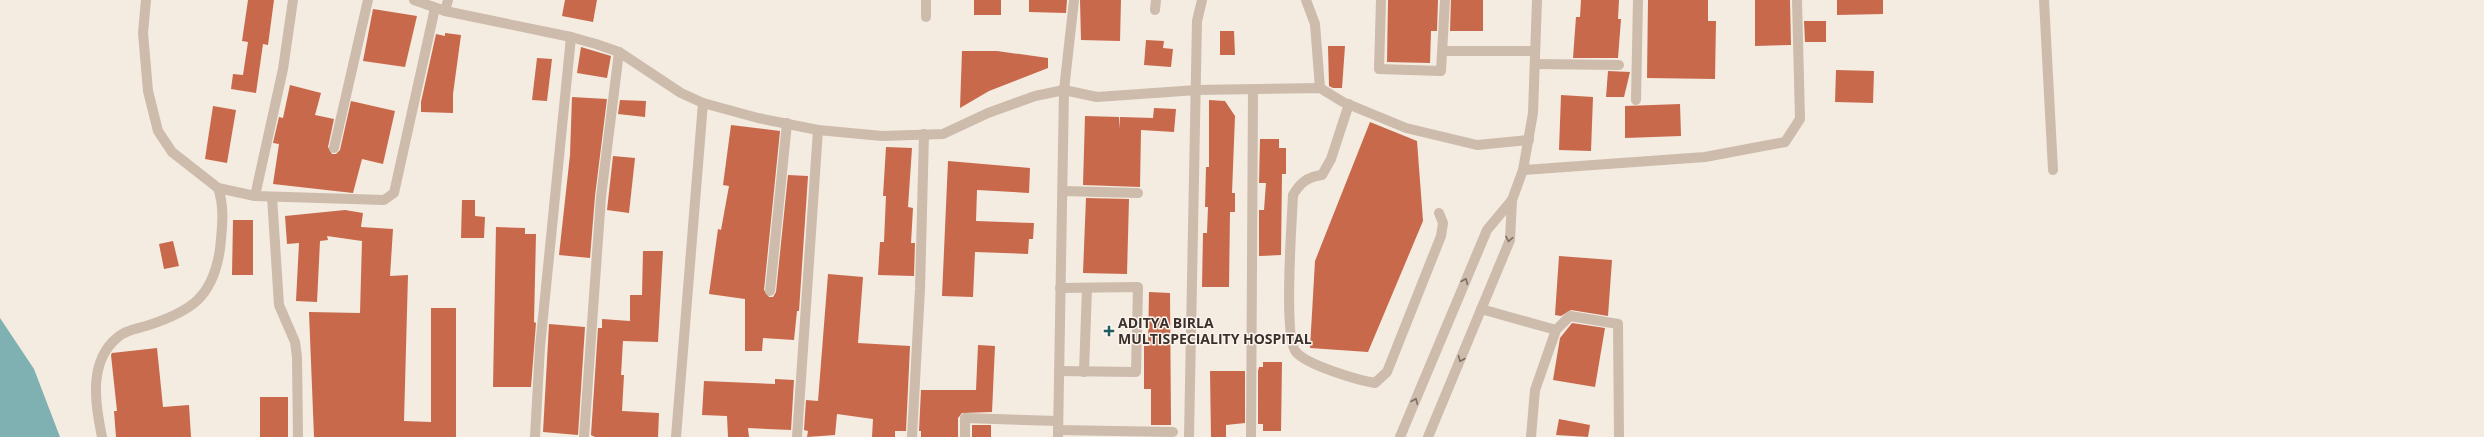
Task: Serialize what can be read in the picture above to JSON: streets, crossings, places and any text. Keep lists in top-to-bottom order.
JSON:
{
  "places": {
    "health": ["ADITYA BIRLA MULTISPECIALITY HOSPITAL"]
  }
}
